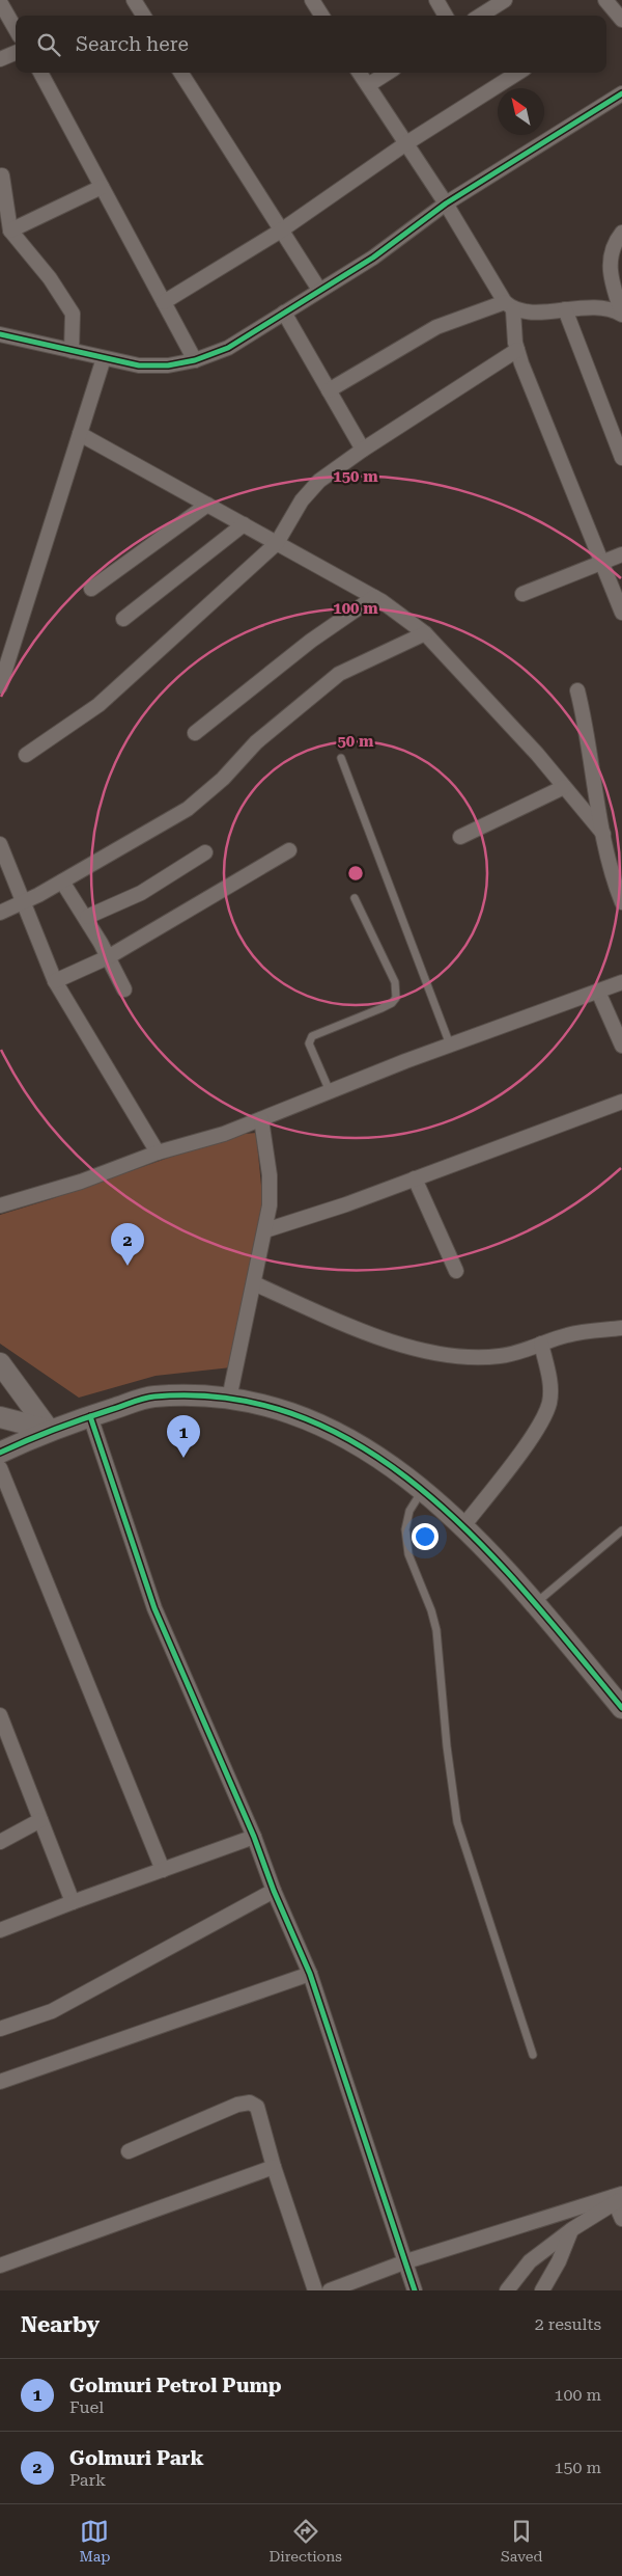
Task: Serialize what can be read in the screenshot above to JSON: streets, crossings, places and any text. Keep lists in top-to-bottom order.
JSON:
{
  "north": "top left",
  "page": {
    "search": "Search here",
    "pins": ["2", "1"],
    "heading": ["Nearby", "2 results"],
    "list": [
      {
        "mark": "1",
        "name": "Golmuri Petrol Pump",
        "note": "Fuel",
        "value": "100 m"
      },
      {
        "mark": "2",
        "name": "Golmuri Park",
        "note": "Park",
        "value": "150 m"
      }
    ],
    "nav": ["Map", "Directions", "Saved"]
  },
  "rings": ["150 m", "100 m", "50 m"]
}
